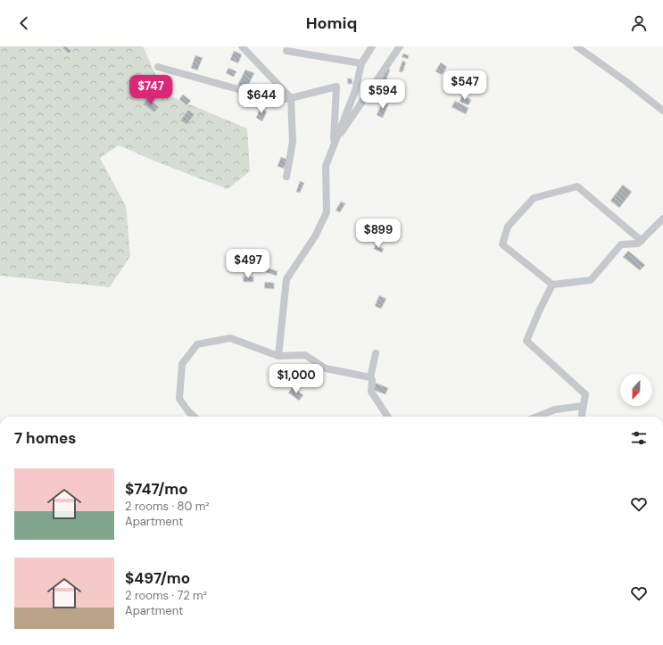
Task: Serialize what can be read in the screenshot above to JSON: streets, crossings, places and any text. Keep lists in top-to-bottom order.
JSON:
{
  "north": "bottom",
  "page": {
    "header": "Homiq",
    "price": [
      "$547",
      "$747",
      "$594",
      "$644",
      "$899",
      "$497",
      "$1,000"
    ],
    "heading": "7 homes",
    "list": [
      {
        "name": "$747/mo",
        "note": "2 rooms · 80 m² · Apartment"
      },
      {
        "name": "$497/mo",
        "note": "2 rooms · 72 m² · Apartment"
      }
    ]
  }
}
